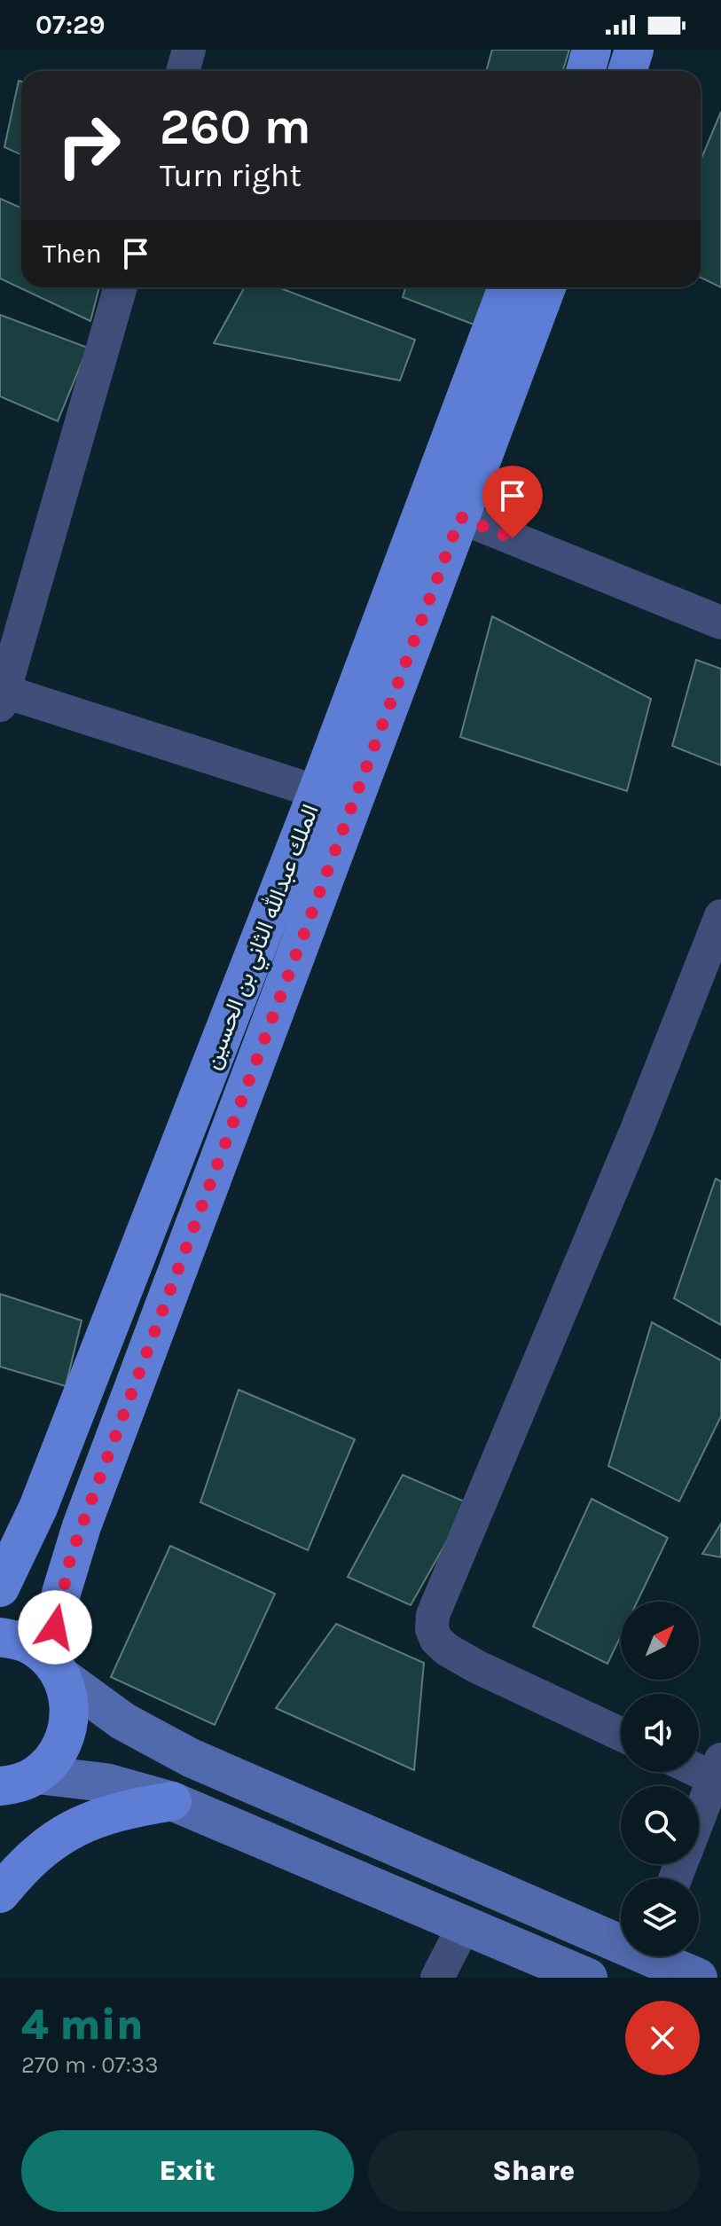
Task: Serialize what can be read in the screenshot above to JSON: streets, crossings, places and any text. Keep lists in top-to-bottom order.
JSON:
{
  "streets": {
    "main road": ["الملك عبدالله الثاني بن الحسين"]
  },
  "north": "top right",
  "page": {
    "status": "07:29",
    "turn": ["260 m", "Turn right"],
    "then": "Then",
    "heading": ["4 min", "270 m · 07:33"],
    "buttons": ["Exit", "Share"]
  }
}
